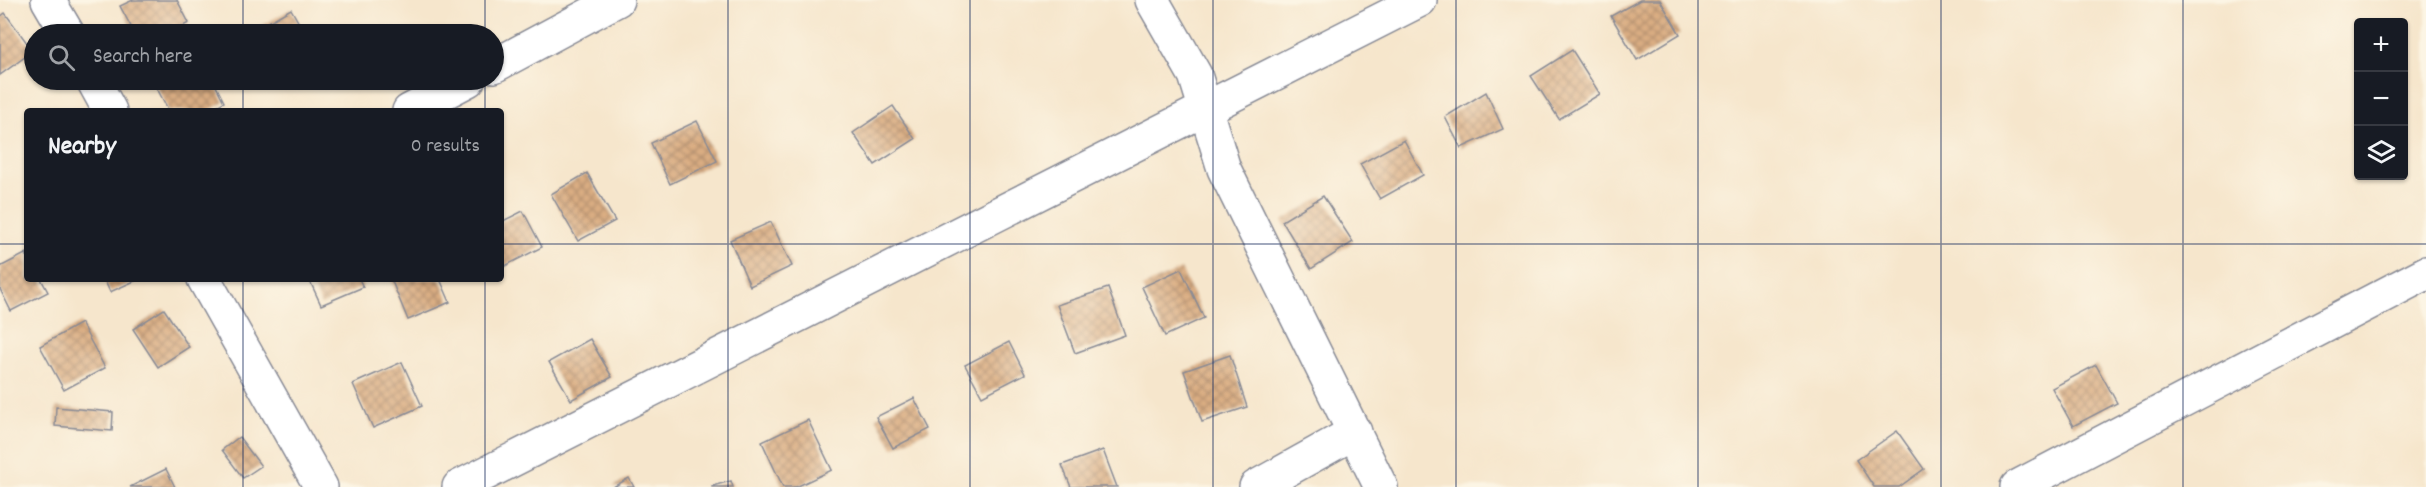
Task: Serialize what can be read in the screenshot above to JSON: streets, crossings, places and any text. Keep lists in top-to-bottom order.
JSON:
{
  "page": {
    "map_buttons": ["+", "−"],
    "search": "Search here",
    "heading": ["Nearby", "0 results"]
  }
}
